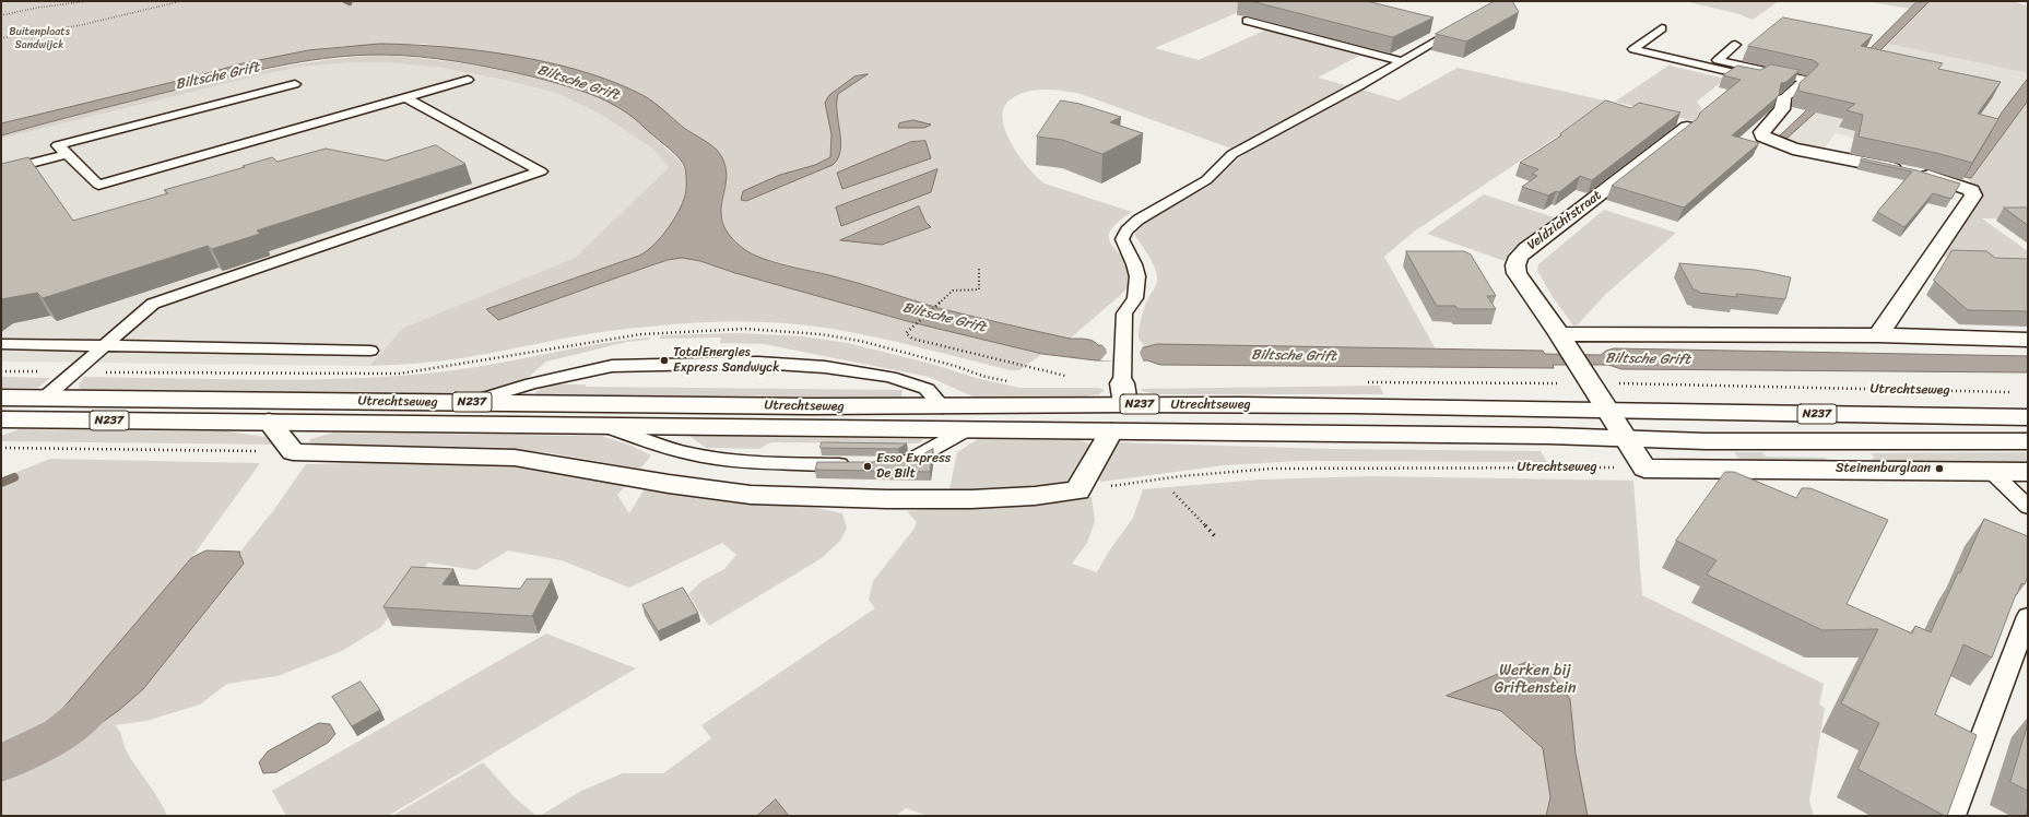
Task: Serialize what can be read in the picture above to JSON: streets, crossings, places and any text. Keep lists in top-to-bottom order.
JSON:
{
  "streets": {
    "main road": ["Veldzichtstraat", "Utrechtseweg", "N237"]
  },
  "crossings": [
    ["Veldzichtstraat", "Utrechtseweg"]
  ],
  "water": ["Biltsche Grift"],
  "parks": ["Buitenplaats Sandwijck", "Werken bij Griftenstein"],
  "places": ["TotalEnergies Express Sandwyck", "Esso Express De Bilt", "Steinenburglaan"]
}
